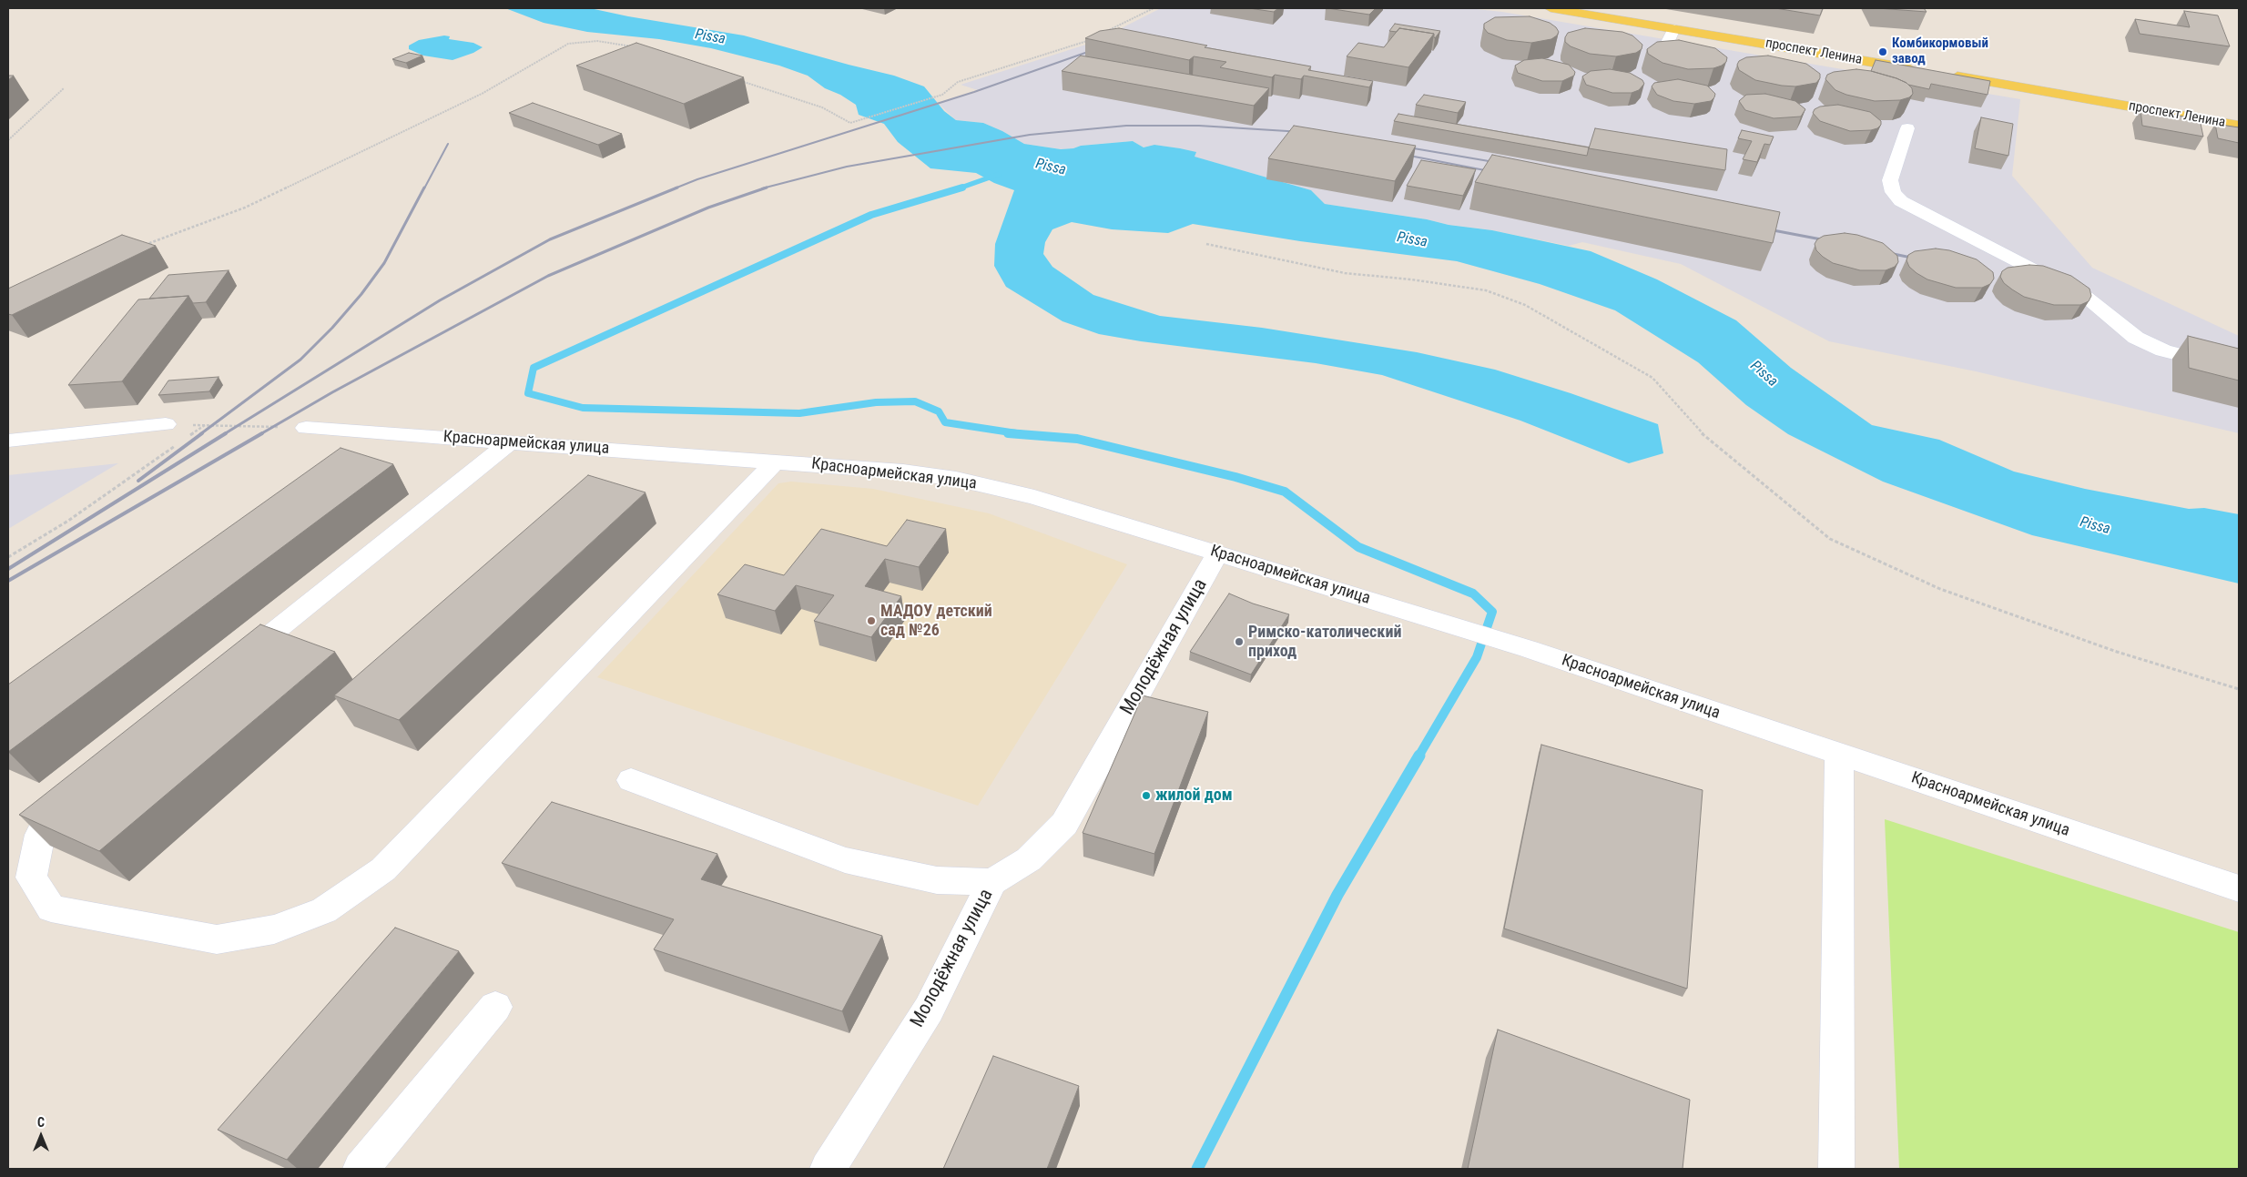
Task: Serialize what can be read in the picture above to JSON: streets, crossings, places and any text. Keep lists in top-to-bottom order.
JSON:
{
  "streets": {
    "main road": ["проспект Ленина"],
    "street": ["Красноармейская улица", "Молодёжная улица"]
  },
  "crossings": [
    ["Красноармейская улица", "Молодёжная улица"]
  ],
  "water": ["Pissa"],
  "places": [
    "Комбикормовый завод",
    "МАДОУ детский сад №26",
    "Римско-католический приход",
    "жилой дом"
  ],
  "north": "top"
}
